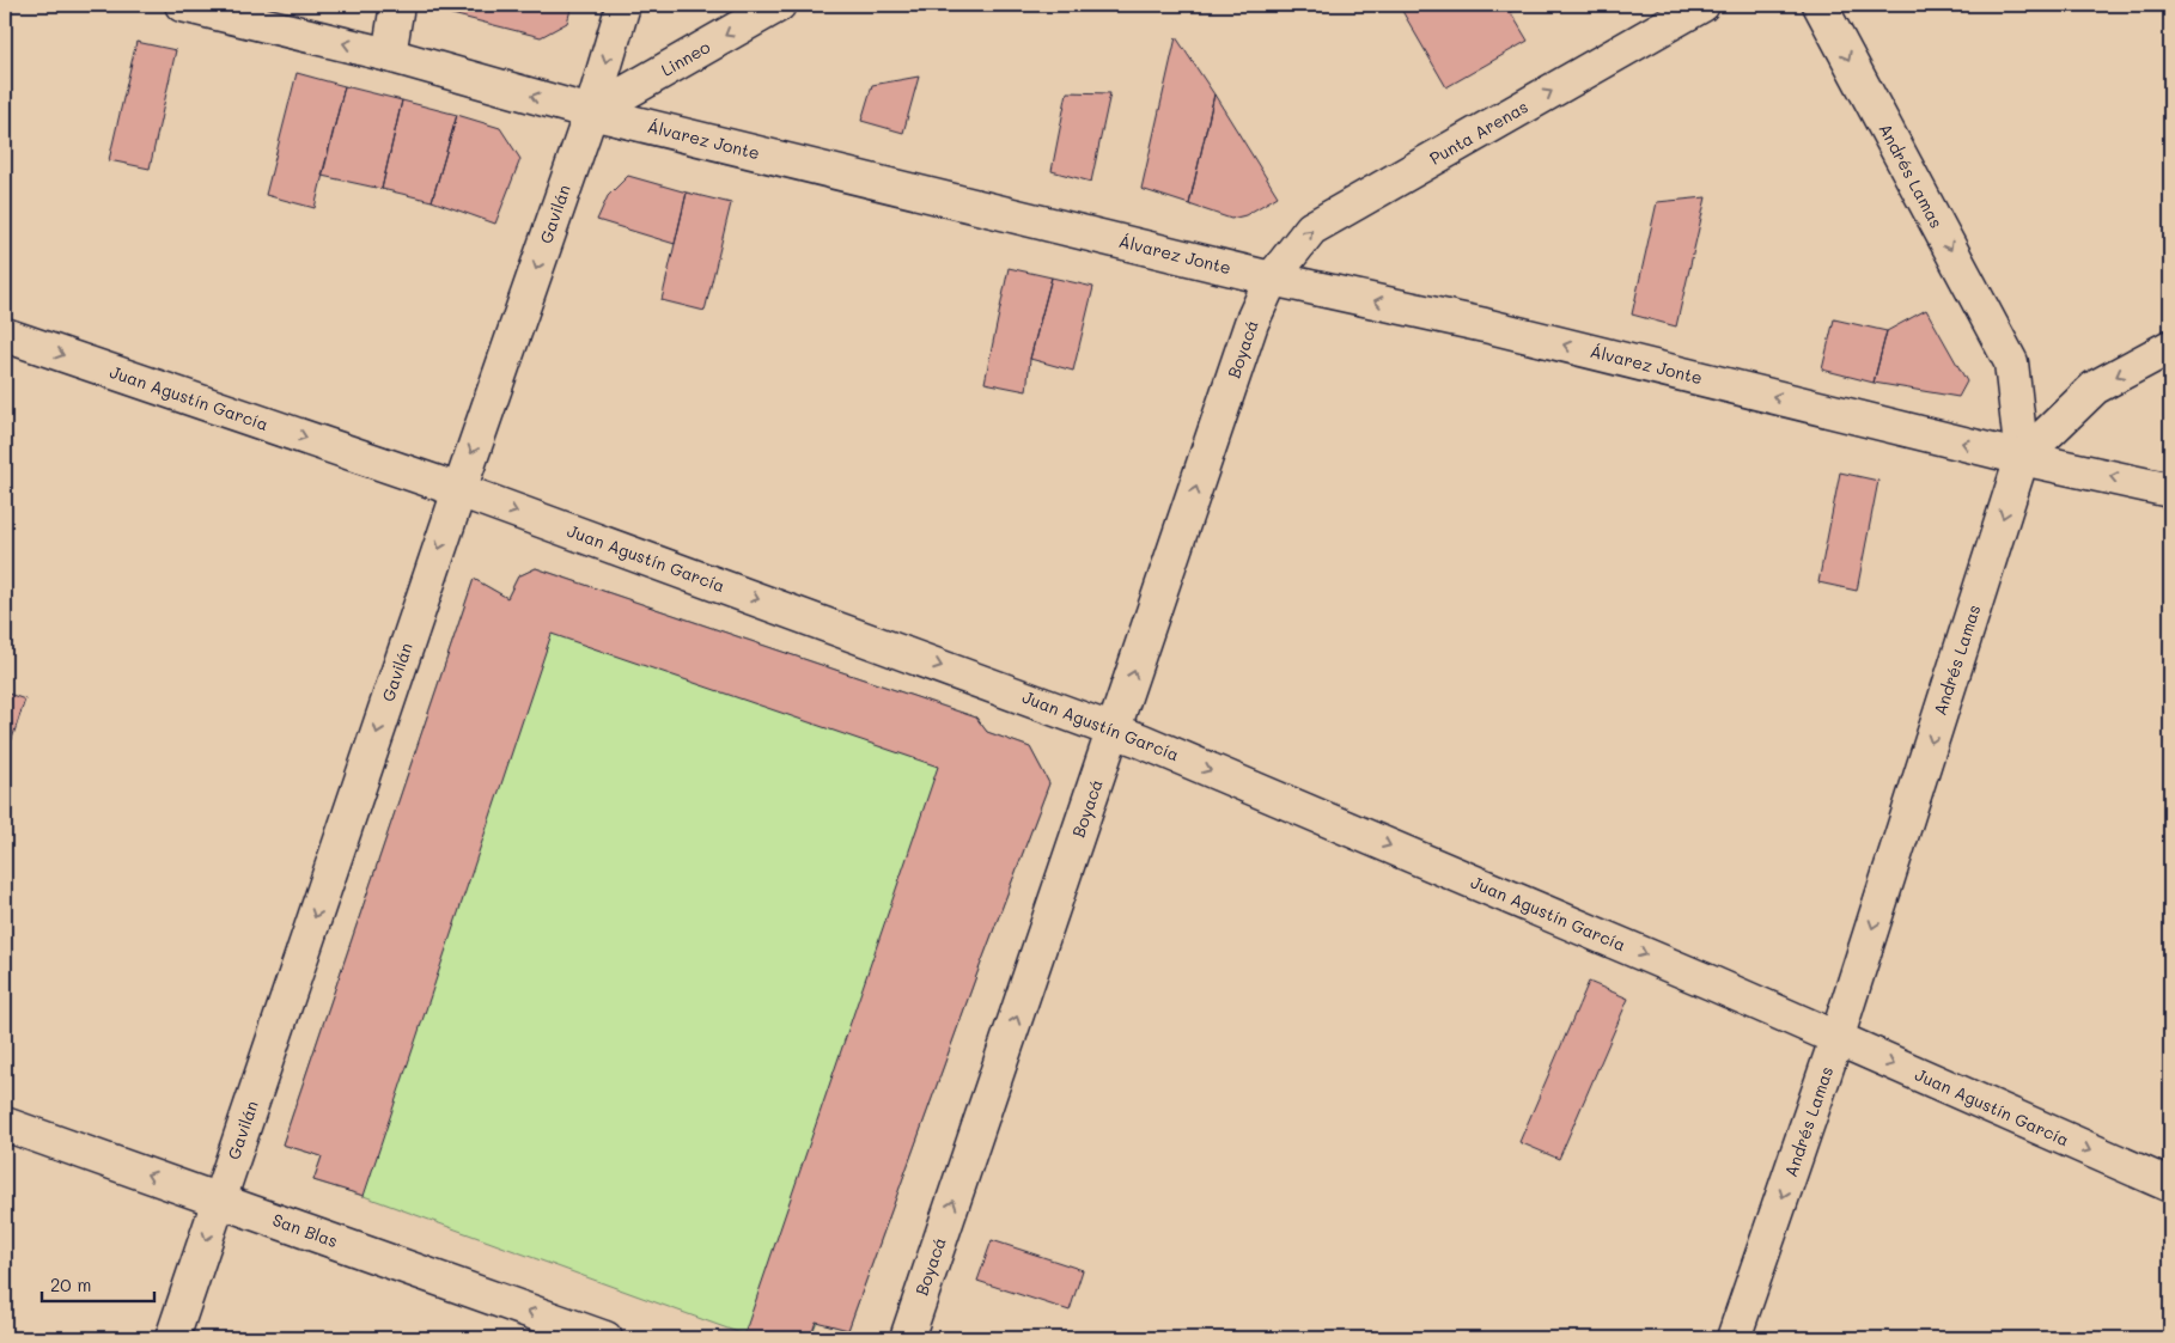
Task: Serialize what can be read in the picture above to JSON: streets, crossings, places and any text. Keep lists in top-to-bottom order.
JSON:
{
  "streets": {
    "street": [
      "Linneo",
      "Punta Arenas",
      "Álvarez Jonte",
      "Andrés Lamas",
      "Gavilán",
      "Boyacá",
      "Juan Agustín García",
      "San Blas"
    ]
  },
  "crossings": [
    ["Linneo", "Álvarez Jonte"],
    ["Linneo", "Gavilán"],
    ["Punta Arenas", "Álvarez Jonte"],
    ["Punta Arenas", "Boyacá"],
    ["Álvarez Jonte", "Andrés Lamas"],
    ["Álvarez Jonte", "Gavilán"],
    ["Álvarez Jonte", "Boyacá"],
    ["Andrés Lamas", "Juan Agustín García"],
    ["Gavilán", "Juan Agustín García"],
    ["Gavilán", "San Blas"],
    ["Boyacá", "Juan Agustín García"]
  ],
  "one_way": [
    "Linneo",
    "Punta Arenas",
    "Álvarez Jonte",
    "Andrés Lamas",
    "Gavilán",
    "Boyacá",
    "Juan Agustín García",
    "San Blas"
  ],
  "scale_bar": "20 m"
}
